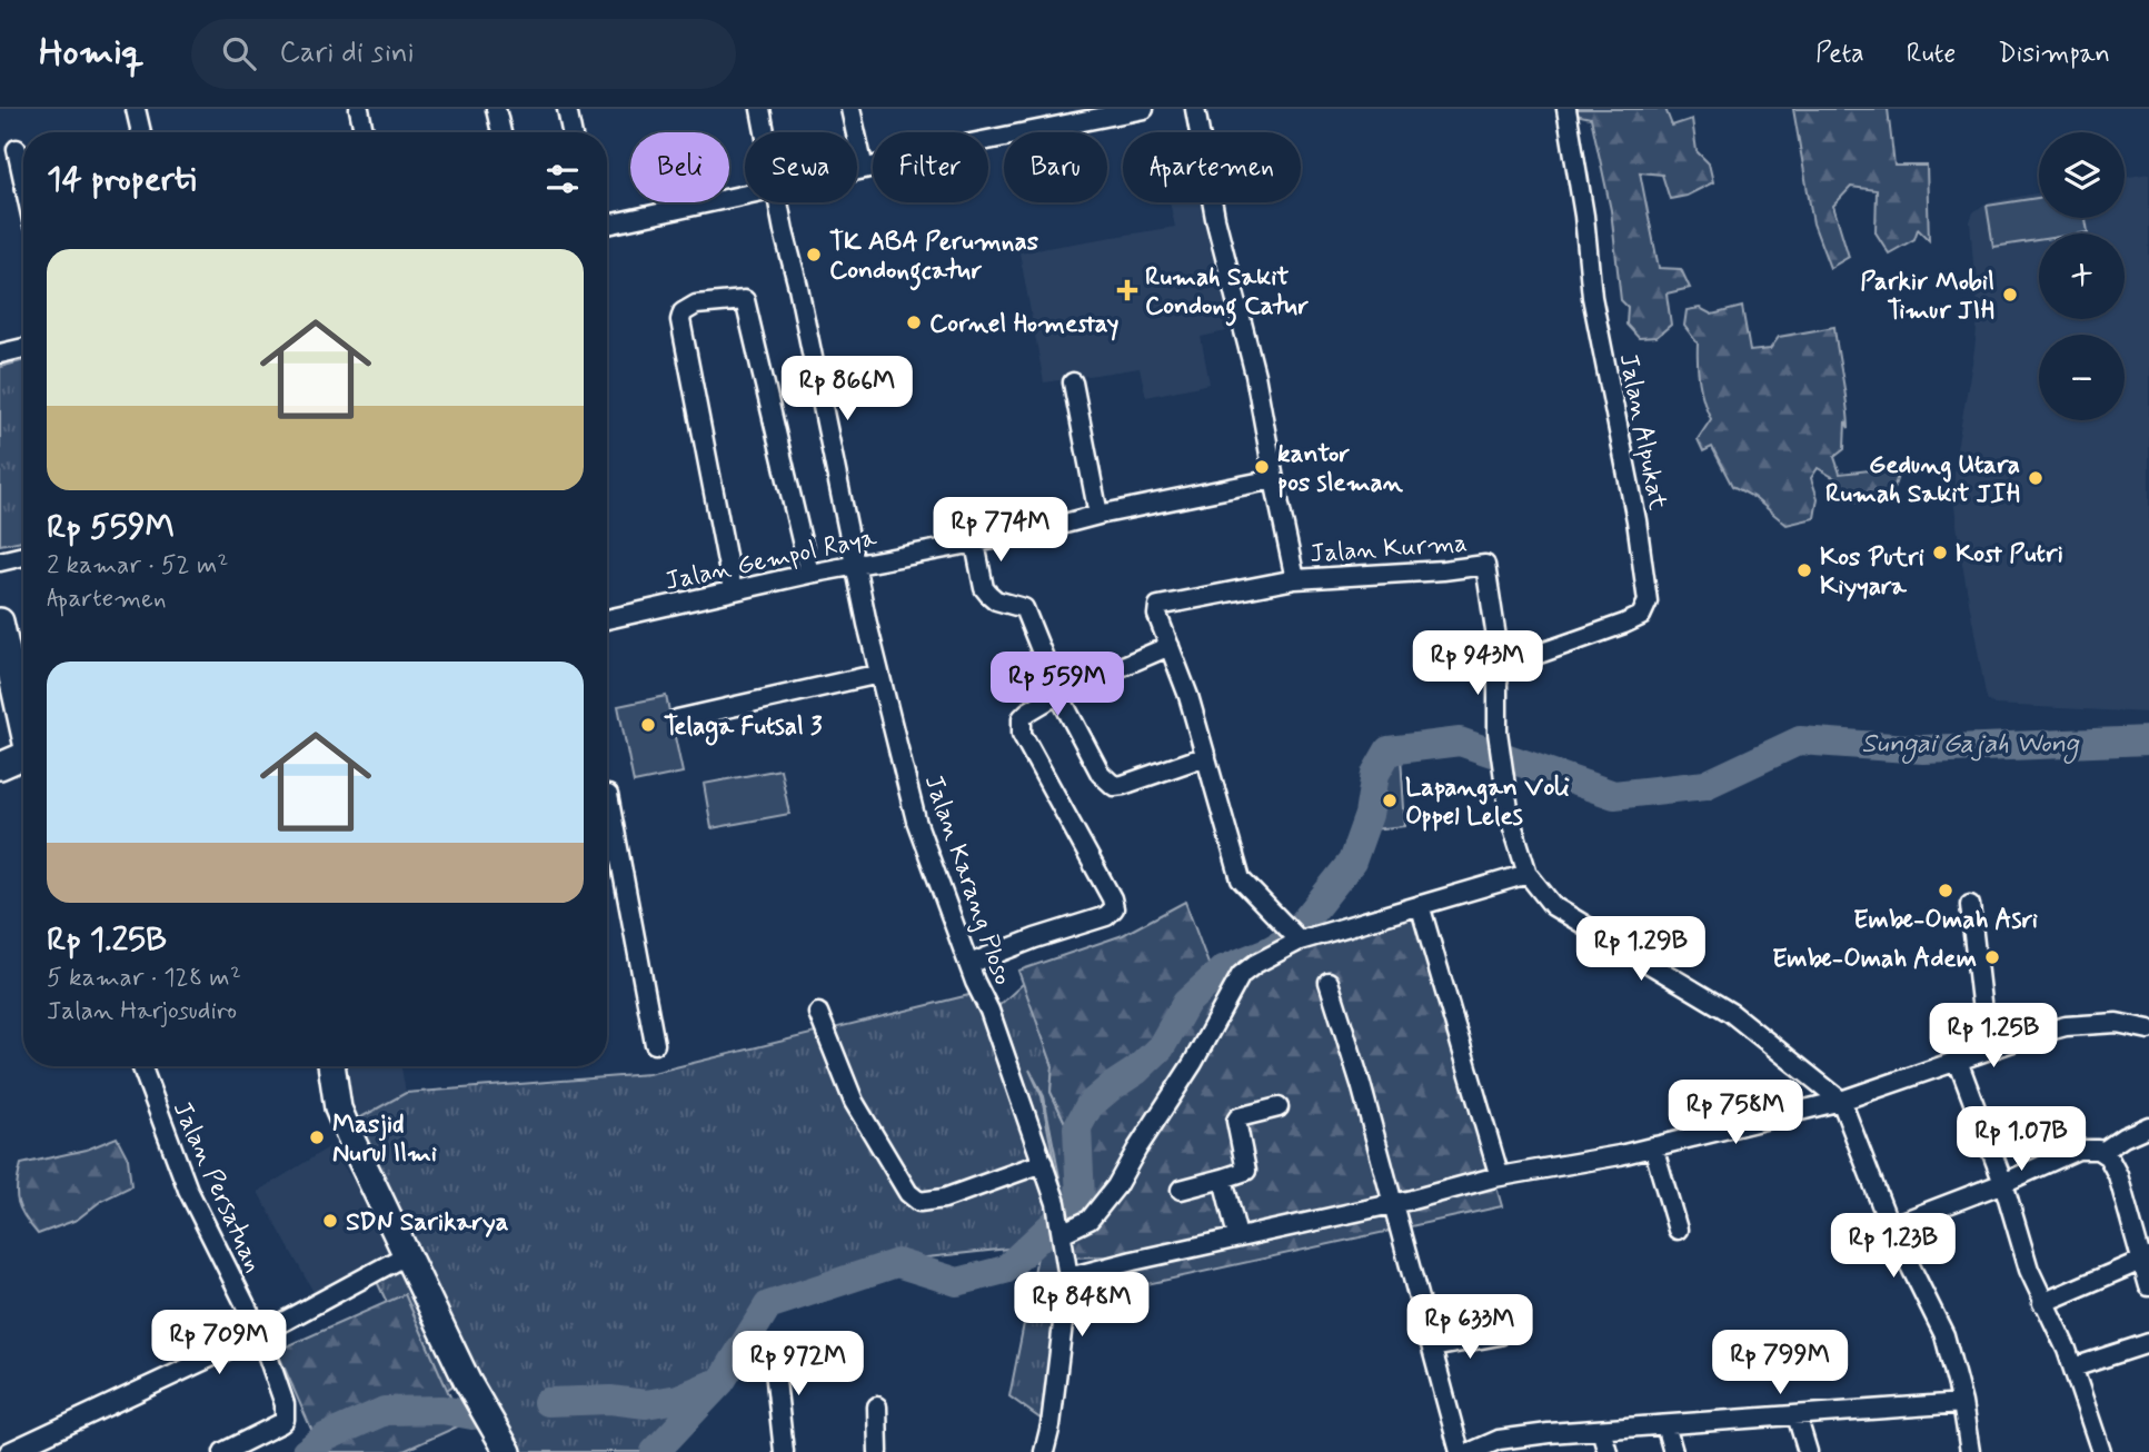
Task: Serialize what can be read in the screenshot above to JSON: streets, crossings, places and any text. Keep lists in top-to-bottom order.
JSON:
{
  "streets": {
    "street": [
      "Jalan Alpukat",
      "Jalan Kurma",
      "Jalan Gempol Raya",
      "Jalan Karang Ploso",
      "Jalan Persatuan"
    ]
  },
  "crossings": [
    ["Jalan Alpukat", "Jalan Kurma"],
    ["Jalan Gempol Raya", "Jalan Karang Ploso"]
  ],
  "water": ["Sungai Gajah Wong"],
  "places": {
    "other": [
      "TK ABA Perumnas Condongcatur",
      "Parkir Mobil Timur JIH",
      "Cornel Homestay",
      "kantor pos sleman",
      "Gedung Utara Rumah Sakit JIH",
      "Kost Putri",
      "Kos Putri Kiyyara",
      "Telaga Futsal 3",
      "Lapangan Voli Oppel Leles",
      "Embe-Omah Asri",
      "Embe-Omah Adem",
      "Masjid Nurul Ilmi",
      "SDN Sarikarya"
    ],
    "health": ["Rumah Sakit Condong Catur"]
  },
  "page": {
    "header": "Homiq",
    "search": "Cari di sini",
    "nav": ["Peta", "Rute", "Disimpan"],
    "map_buttons": ["+", "−"],
    "chip": [
      "Beli",
      "Sewa",
      "Filter",
      "Baru",
      "Apartemen"
    ],
    "heading": "14 properti",
    "list": [
      {
        "name": "Rp 559M",
        "note": "2 kamar · 52 m² · Apartemen"
      },
      {
        "name": "Rp 1.25B",
        "note": "5 kamar · 128 m² · Jalan Harjosudiro"
      }
    ],
    "price": [
      "Rp 866M",
      "Rp 774M",
      "Rp 943M",
      "Rp 559M",
      "Rp 1.29B",
      "Rp 1.25B",
      "Rp 758M",
      "Rp 1.07B",
      "Rp 1.23B",
      "Rp 848M",
      "Rp 633M",
      "Rp 709M",
      "Rp 799M",
      "Rp 972M"
    ]
  }
}
